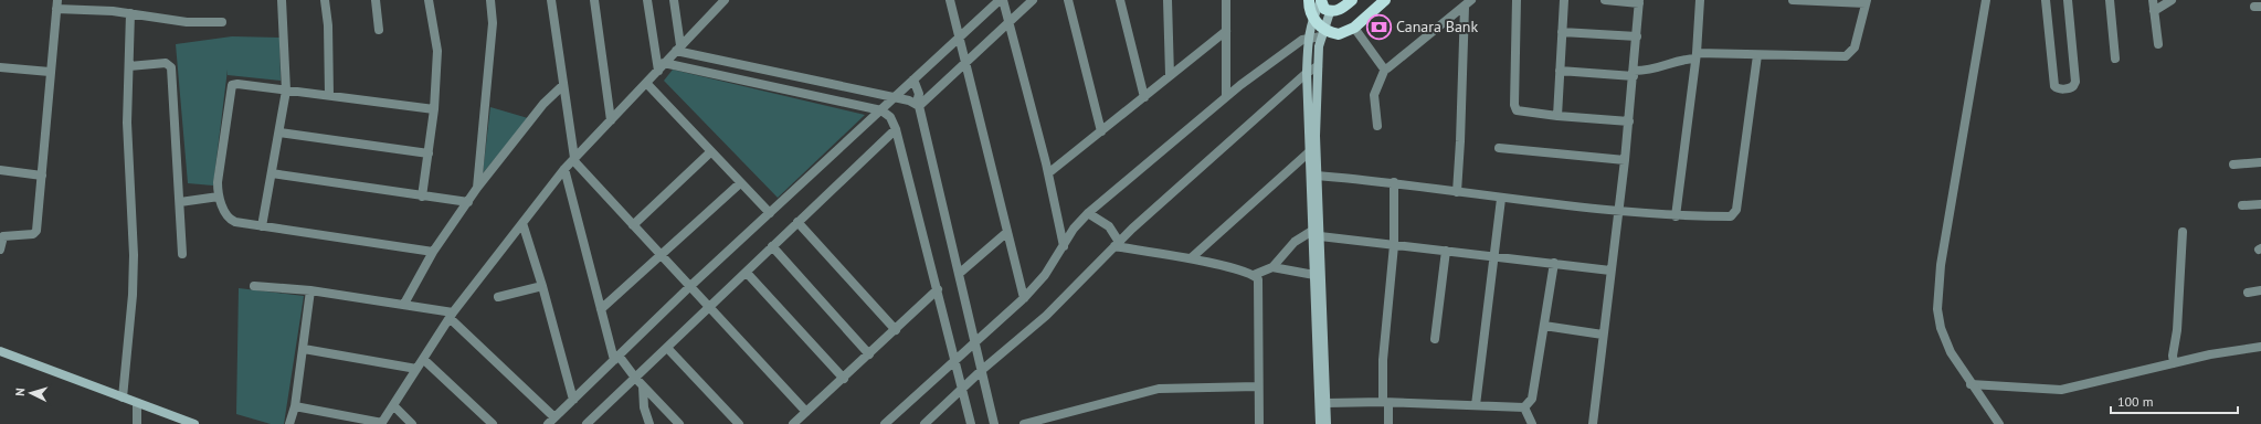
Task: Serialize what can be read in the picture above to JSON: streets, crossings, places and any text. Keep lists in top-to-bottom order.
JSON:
{
  "places": {
    "bank": ["Canara Bank"]
  },
  "scale_bar": "100 m",
  "north": "left"
}
